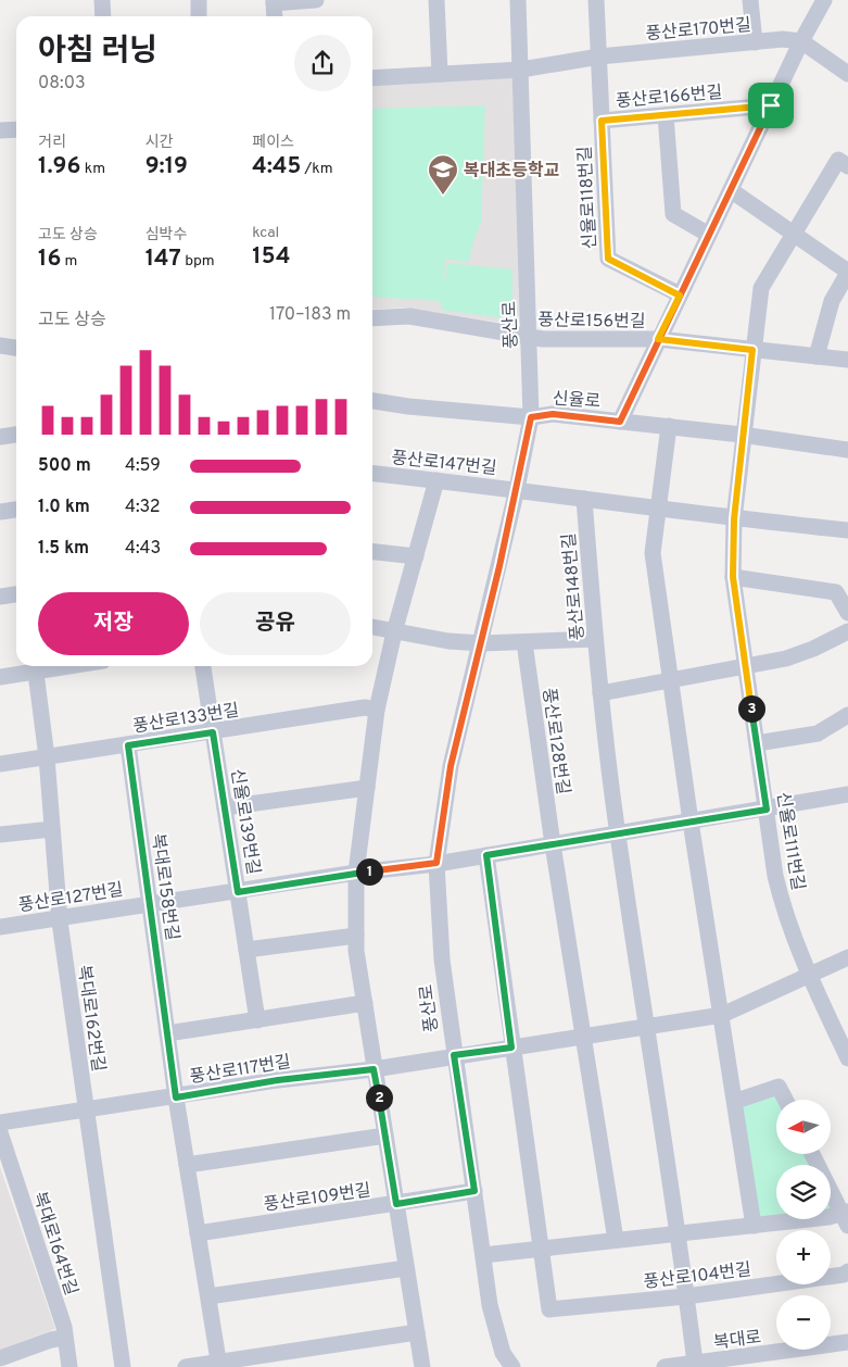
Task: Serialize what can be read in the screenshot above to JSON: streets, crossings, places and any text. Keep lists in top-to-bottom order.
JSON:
{
  "streets": {
    "street": [
      "풍산로170번길",
      "풍산로166번길",
      "신율로118번길",
      "풍산로156번길",
      "풍산로",
      "신율로",
      "풍산로147번길",
      "풍산로148번길",
      "풍산로133번길",
      "풍산로128번길",
      "신율로139번길",
      "신율로111번길",
      "복대로158번길",
      "풍산로127번길",
      "복대로162번길",
      "풍산로117번길",
      "풍산로109번길",
      "복대로164번길",
      "풍산로104번길",
      "복대로"
    ]
  },
  "crossings": [
    ["풍산로170번길", "풍산로"],
    ["풍산로166번길", "신율로118번길"],
    ["풍산로156번길", "풍산로"],
    ["풍산로156번길", "신율로111번길"],
    ["풍산로", "신율로"],
    ["풍산로", "풍산로147번길"],
    ["풍산로", "풍산로127번길"],
    ["풍산로", "풍산로117번길"],
    ["풍산로", "풍산로109번길"],
    ["신율로", "신율로111번길"],
    ["풍산로133번길", "신율로139번길"],
    ["풍산로133번길", "복대로158번길"],
    ["풍산로133번길", "복대로162번길"],
    ["풍산로128번길", "풍산로117번길"],
    ["신율로139번길", "풍산로127번길"],
    ["신율로111번길", "풍산로117번길"],
    ["복대로158번길", "풍산로127번길"],
    ["복대로158번길", "풍산로117번길"],
    ["복대로158번길", "풍산로109번길"],
    ["풍산로127번길", "복대로162번길"],
    ["복대로162번길", "풍산로117번길"]
  ],
  "places": {
    "school or university": ["복대초등학교"]
  },
  "north": "left",
  "page": {
    "heading": ["아침 러닝", "08:03"],
    "stats": [
      ["거리", "1.96 km"],
      ["시간", "9:19"],
      ["페이스", "4:45 /km"],
      ["고도 상승", "16 m"],
      ["심박수", "147 bpm"],
      ["kcal", "154"]
    ],
    "chart": ["고도 상승", "170–183 m"],
    "list": [
      {
        "name": "500 m",
        "note": "4:59"
      },
      {
        "name": "1.0 km",
        "note": "4:32"
      },
      {
        "name": "1.5 km",
        "note": "4:43"
      }
    ],
    "buttons": ["저장", "공유"],
    "pins": ["3", "1", "2"],
    "map_buttons": ["+", "−"]
  }
}
